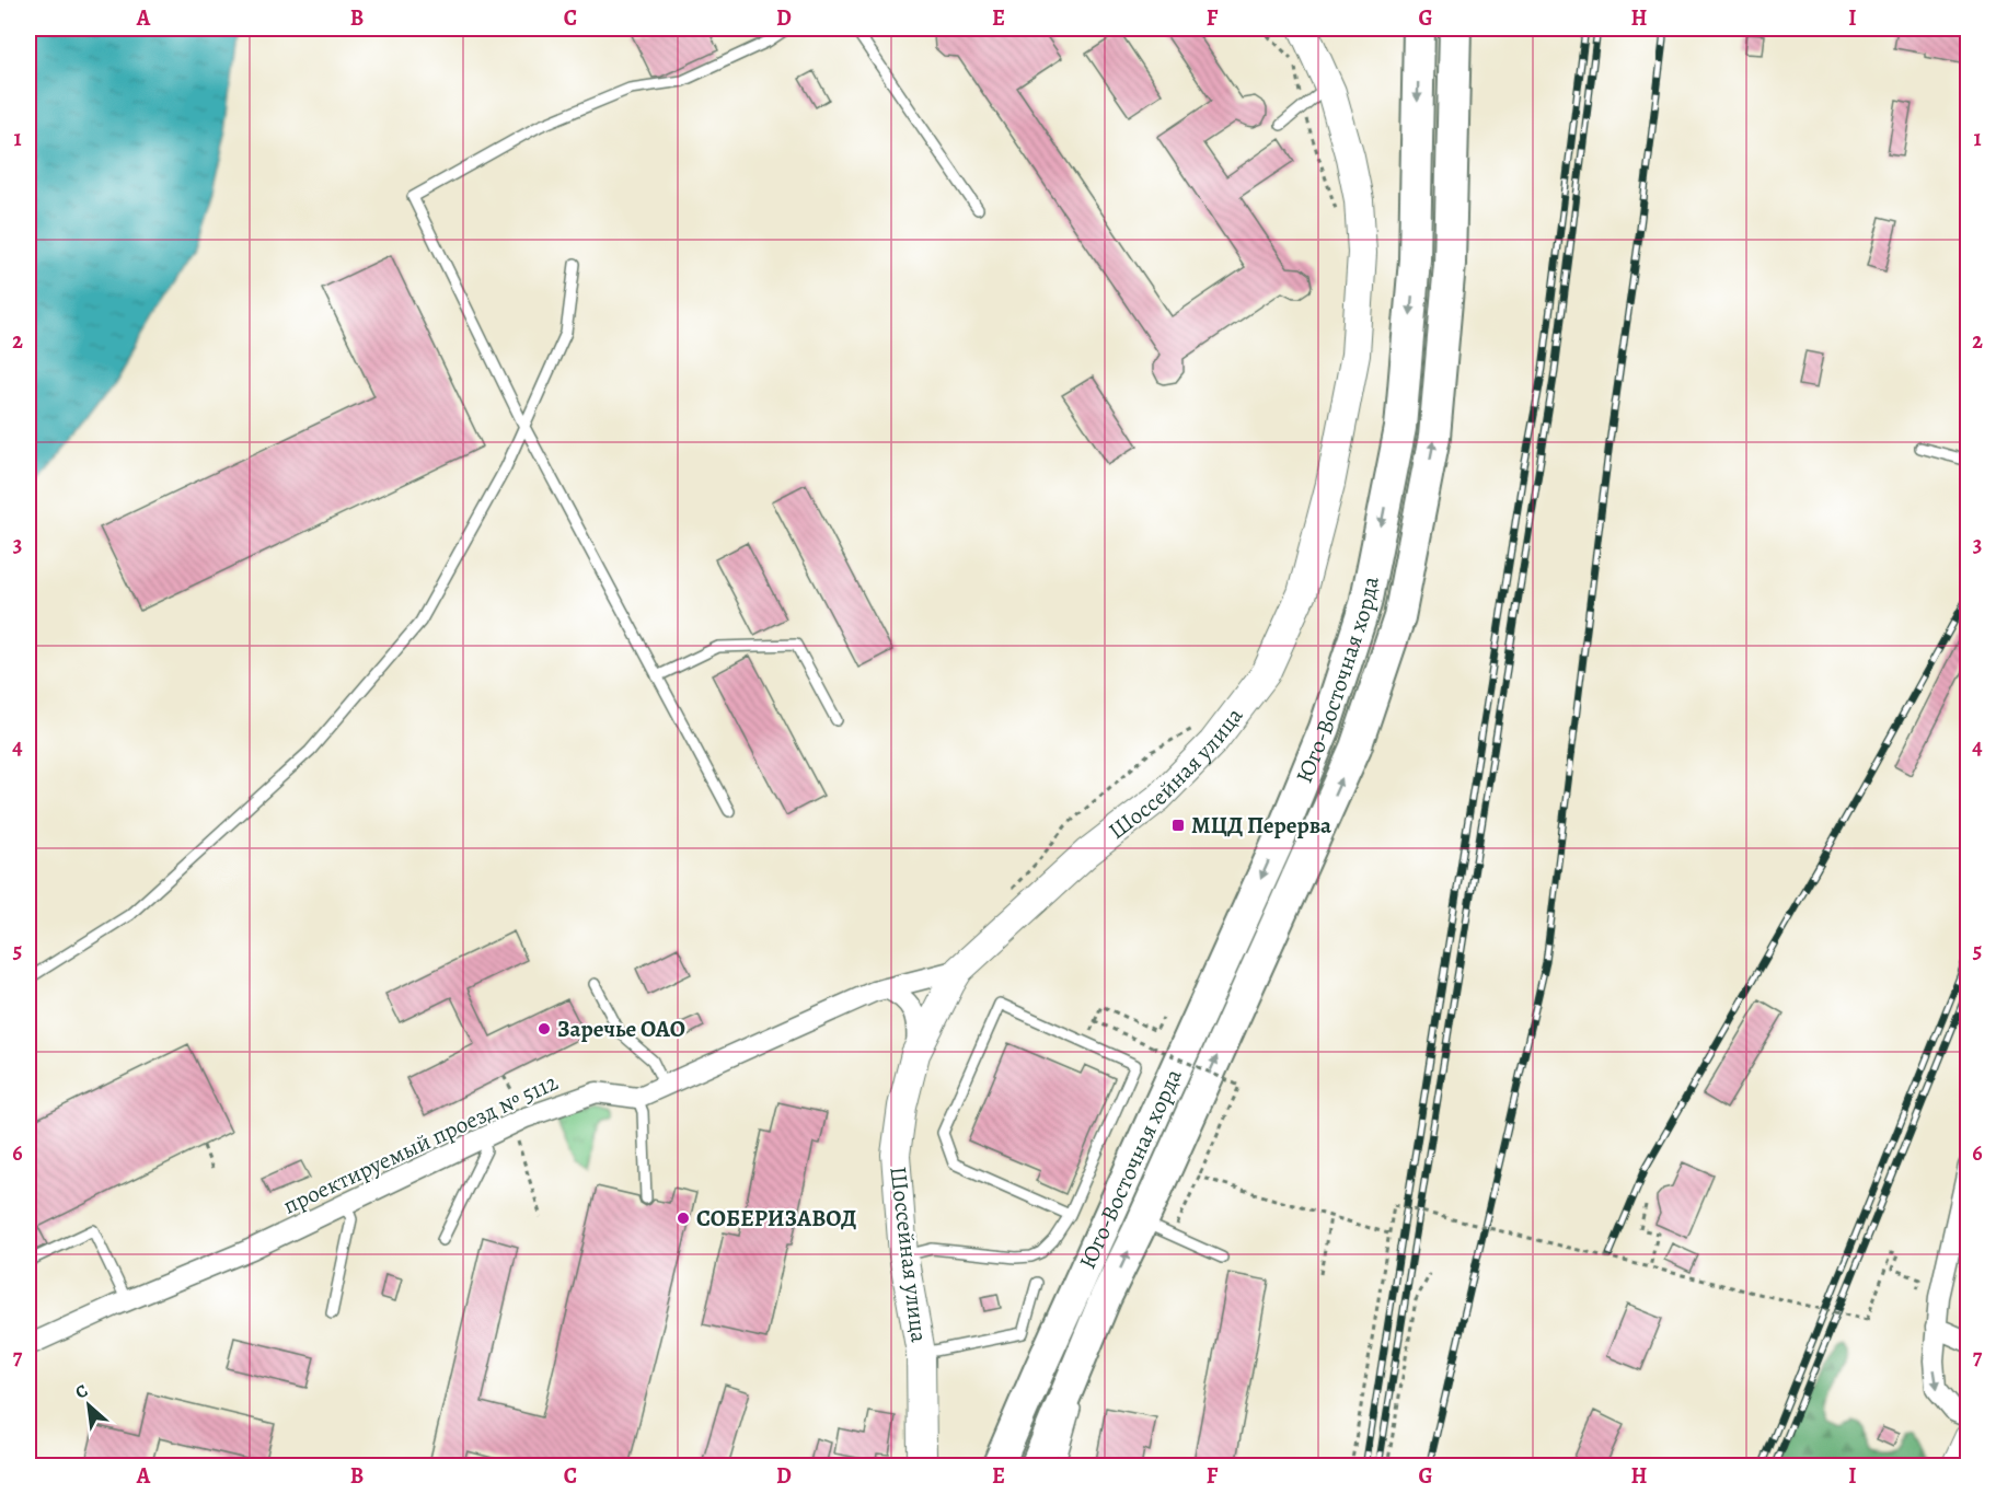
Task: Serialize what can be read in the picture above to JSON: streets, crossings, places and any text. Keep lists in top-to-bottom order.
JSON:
{
  "streets": {
    "main road": ["Юго-Восточная хорда", "Шоссейная улица"],
    "street": ["проектируемый проезд № 5112"]
  },
  "places": {
    "transit": ["МЦД Перерва"],
    "other": ["Заречье ОАО", "СОБЕРИЗАВОД"]
  },
  "north": "top left",
  "grid": {
    "columns": [
      "A",
      "B",
      "C",
      "D",
      "E",
      "F",
      "G",
      "H",
      "I"
    ],
    "rows": [
      "1",
      "2",
      "3",
      "4",
      "5",
      "6",
      "7"
    ]
  }
}
